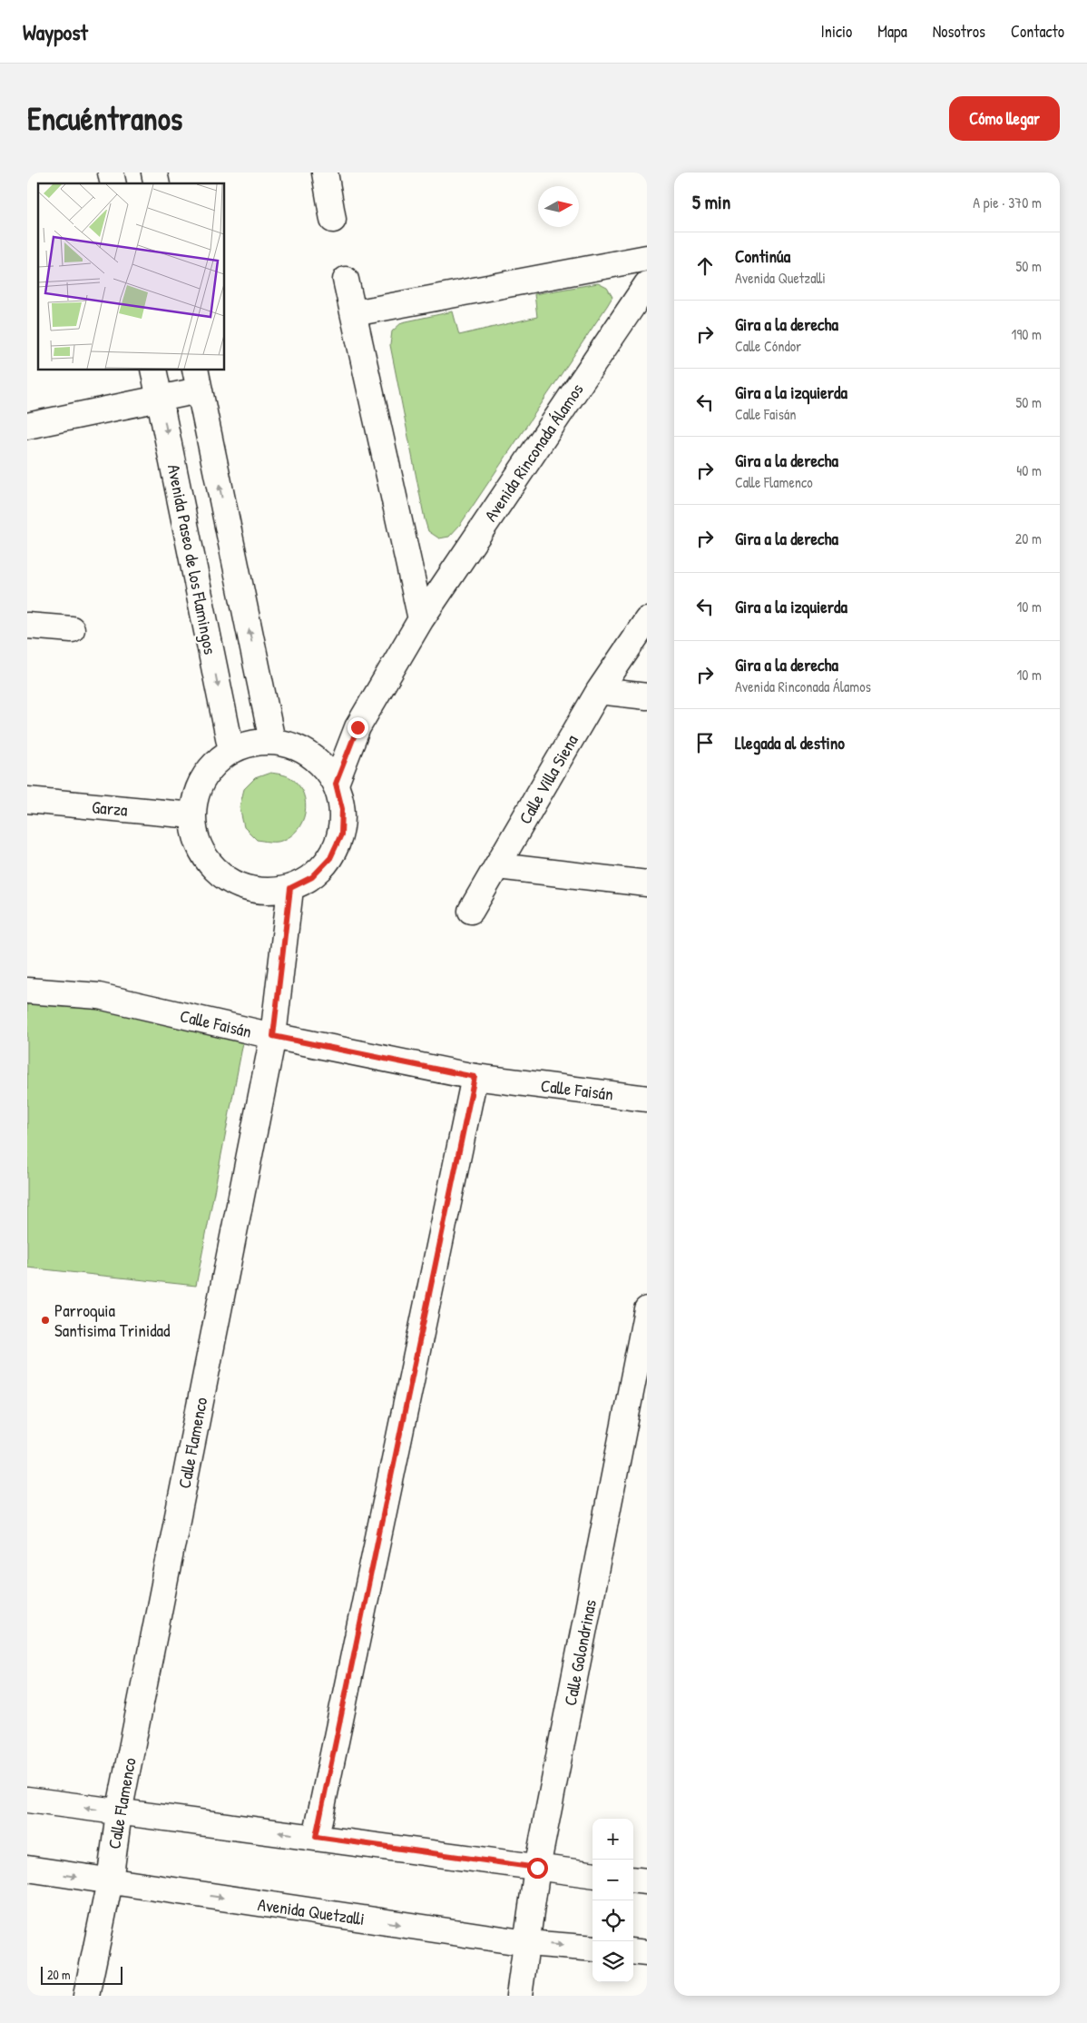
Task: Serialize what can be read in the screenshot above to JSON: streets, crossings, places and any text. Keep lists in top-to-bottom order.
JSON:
{
  "streets": {
    "street": [
      "Avenida Rinconada Álamos",
      "Avenida Paseo de los Flamingos",
      "Calle Villa Siena",
      "Garza",
      "Calle Faisán",
      "Calle Flamenco",
      "Calle Golondrinas",
      "Avenida Quetzalli"
    ]
  },
  "crossings": [
    ["Avenida Rinconada Álamos", "Avenida Paseo de los Flamingos"],
    ["Avenida Rinconada Álamos", "Garza"],
    ["Avenida Rinconada Álamos", "Calle Flamenco"],
    ["Avenida Paseo de los Flamingos", "Garza"],
    ["Avenida Paseo de los Flamingos", "Calle Flamenco"],
    ["Garza", "Calle Flamenco"],
    ["Calle Faisán", "Calle Flamenco"],
    ["Calle Flamenco", "Avenida Quetzalli"],
    ["Calle Golondrinas", "Avenida Quetzalli"]
  ],
  "places": ["Parroquia Santisima Trinidad"],
  "scale_bar": "20 m",
  "north": "right",
  "page": {
    "header": "Waypost",
    "nav": [
      "Inicio",
      "Mapa",
      "Nosotros",
      "Contacto"
    ],
    "buttons": "Cómo llegar",
    "title": "Encuéntranos",
    "heading": ["5 min", "A pie · 370 m"],
    "list": [
      ["Continúa", "Avenida Quetzalli", "50 m"],
      ["Gira a la derecha", "Calle Cóndor", "190 m"],
      ["Gira a la izquierda", "Calle Faisán", "50 m"],
      ["Gira a la derecha", "Calle Flamenco", "40 m"],
      ["Gira a la derecha", "20 m"],
      ["Gira a la izquierda", "10 m"],
      ["Gira a la derecha", "Avenida Rinconada Álamos", "10 m"],
      "Llegada al destino"
    ],
    "map_buttons": ["+", "−"],
    "scale": "20 m"
  }
}
